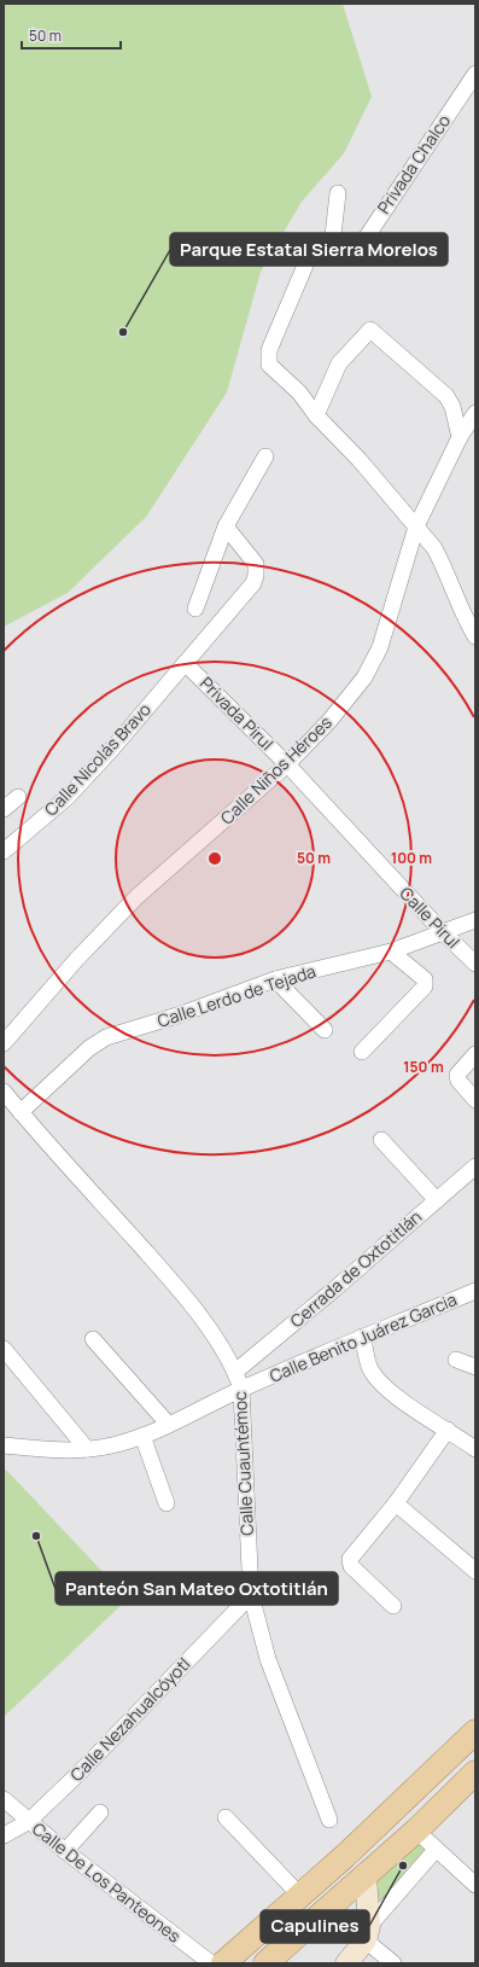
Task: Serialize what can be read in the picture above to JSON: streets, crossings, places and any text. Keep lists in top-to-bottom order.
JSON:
{
  "streets": {
    "street": [
      "Privada Chalco",
      "Privada Pirul",
      "Calle Nicolás Bravo",
      "Calle Niños Héroes",
      "Calle Pirul",
      "Calle Lerdo de Tejada",
      "Cerrada de Oxtotitlán",
      "Calle Benito Juárez Garcia",
      "Calle Cuauhtémoc",
      "Calle Nezahualcóyotl",
      "Calle De Los Panteones"
    ]
  },
  "crossings": [
    ["Privada Pirul", "Calle Nicolás Bravo"],
    ["Privada Pirul", "Calle Niños Héroes"],
    ["Privada Pirul", "Calle Pirul"],
    ["Calle Niños Héroes", "Calle Pirul"],
    ["Calle Pirul", "Calle Lerdo de Tejada"],
    ["Calle Lerdo de Tejada", "Calle Cuauhtémoc"],
    ["Cerrada de Oxtotitlán", "Calle Cuauhtémoc"],
    ["Calle Benito Juárez Garcia", "Calle Cuauhtémoc"],
    ["Calle Cuauhtémoc", "Calle Nezahualcóyotl"],
    ["Calle Nezahualcóyotl", "Calle De Los Panteones"]
  ],
  "places": ["Parque Estatal Sierra Morelos", "Panteón San Mateo Oxtotitlán", "Capulines"],
  "scale_bar": "50 m",
  "rings": ["50 m", "100 m", "150 m"]
}
